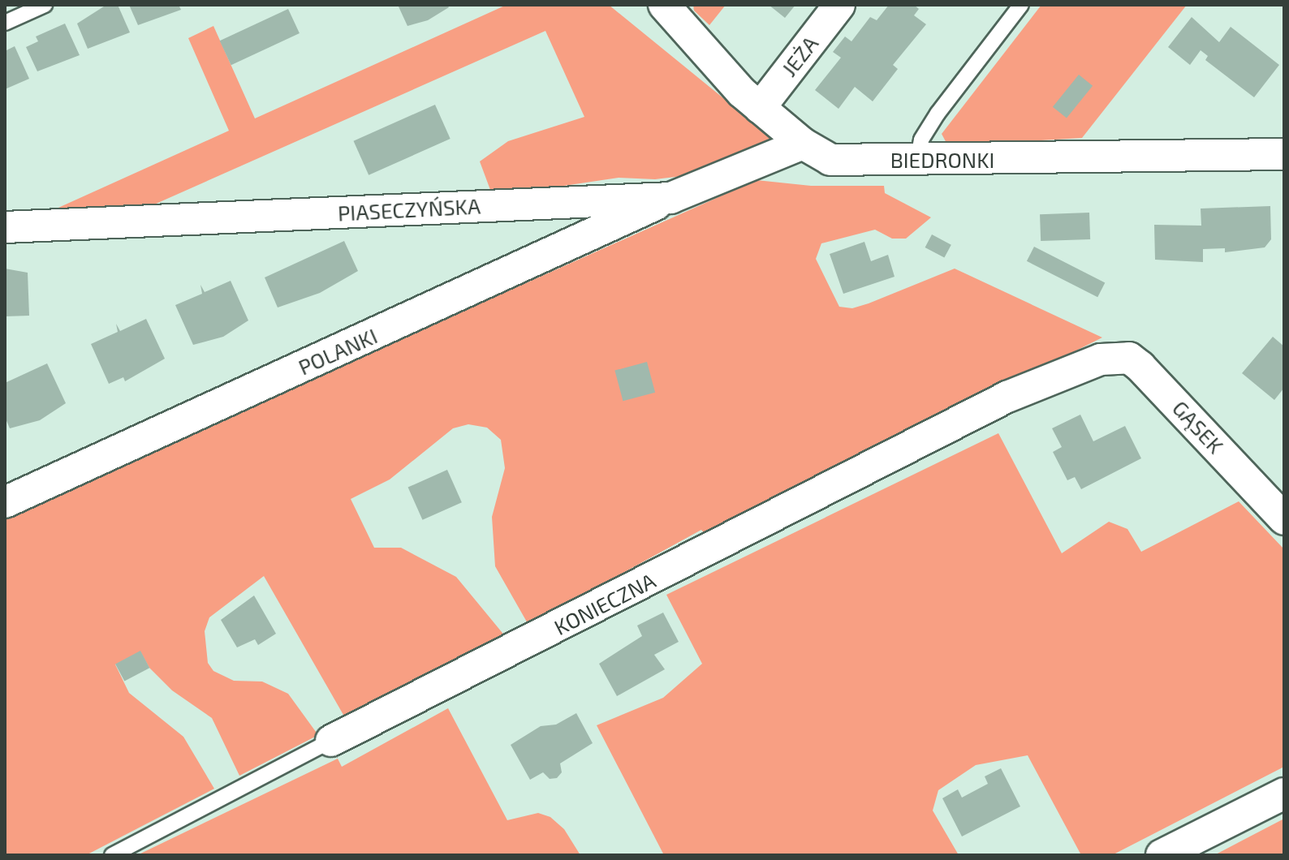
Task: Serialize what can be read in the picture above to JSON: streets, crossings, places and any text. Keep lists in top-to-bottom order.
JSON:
{
  "streets": {
    "street": [
      "JEŻA",
      "BIEDRONKI",
      "PIASECZYŃSKA",
      "POLANKI",
      "GĄSEK",
      "KONIECZNA"
    ]
  },
  "crossings": [
    ["JEŻA", "BIEDRONKI"],
    ["BIEDRONKI", "PIASECZYŃSKA"],
    ["PIASECZYŃSKA", "POLANKI"],
    ["GĄSEK", "KONIECZNA"]
  ]
}
